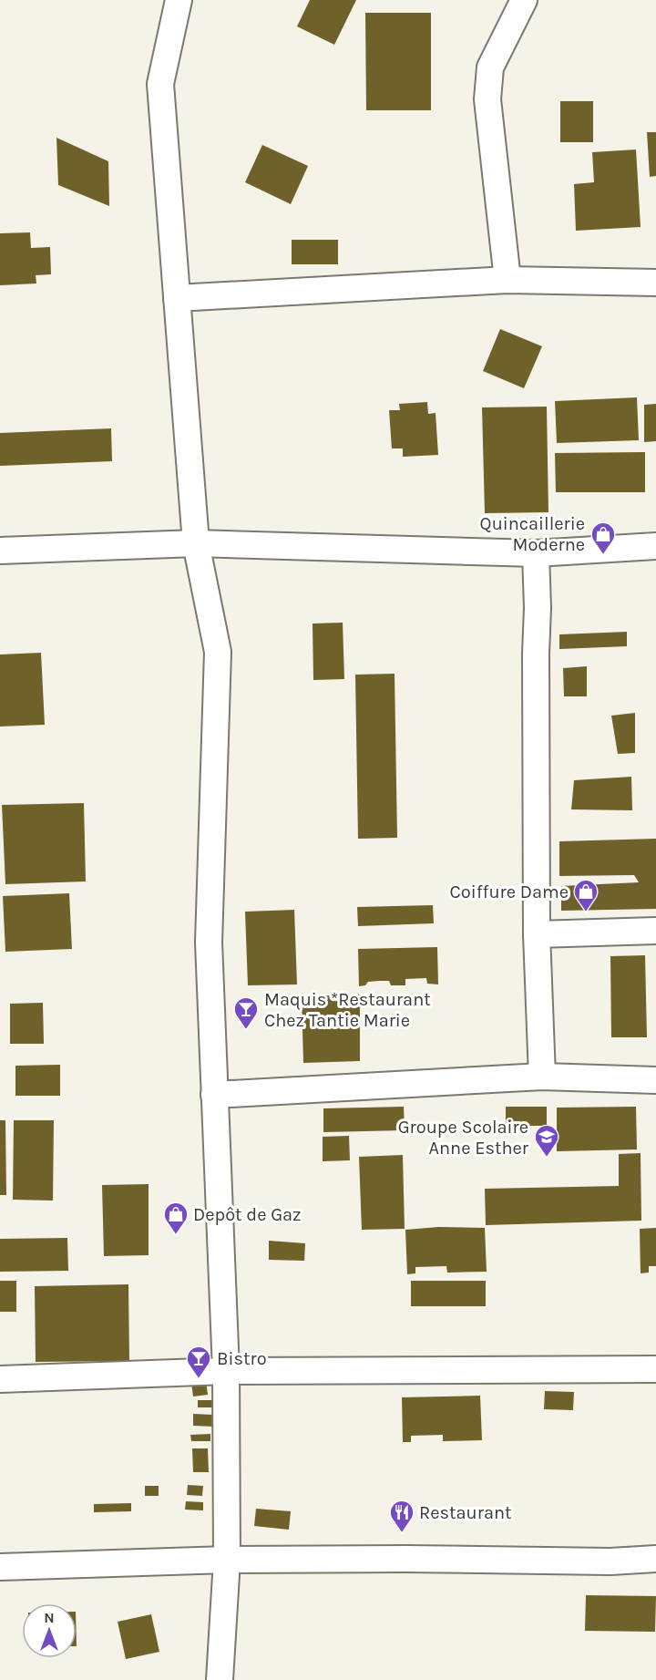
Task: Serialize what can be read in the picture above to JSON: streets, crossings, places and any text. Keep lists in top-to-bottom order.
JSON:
{
  "places": {
    "shop": ["Quincaillerie Moderne", "Coiffure Dame", "Depôt de Gaz"],
    "bar": ["Maquis *Restaurant Chez Tantie Marie", "Bistro"],
    "school or university": ["Groupe Scolaire Anne Esther"],
    "restaurant": ["Restaurant"]
  },
  "north": "top"
}
